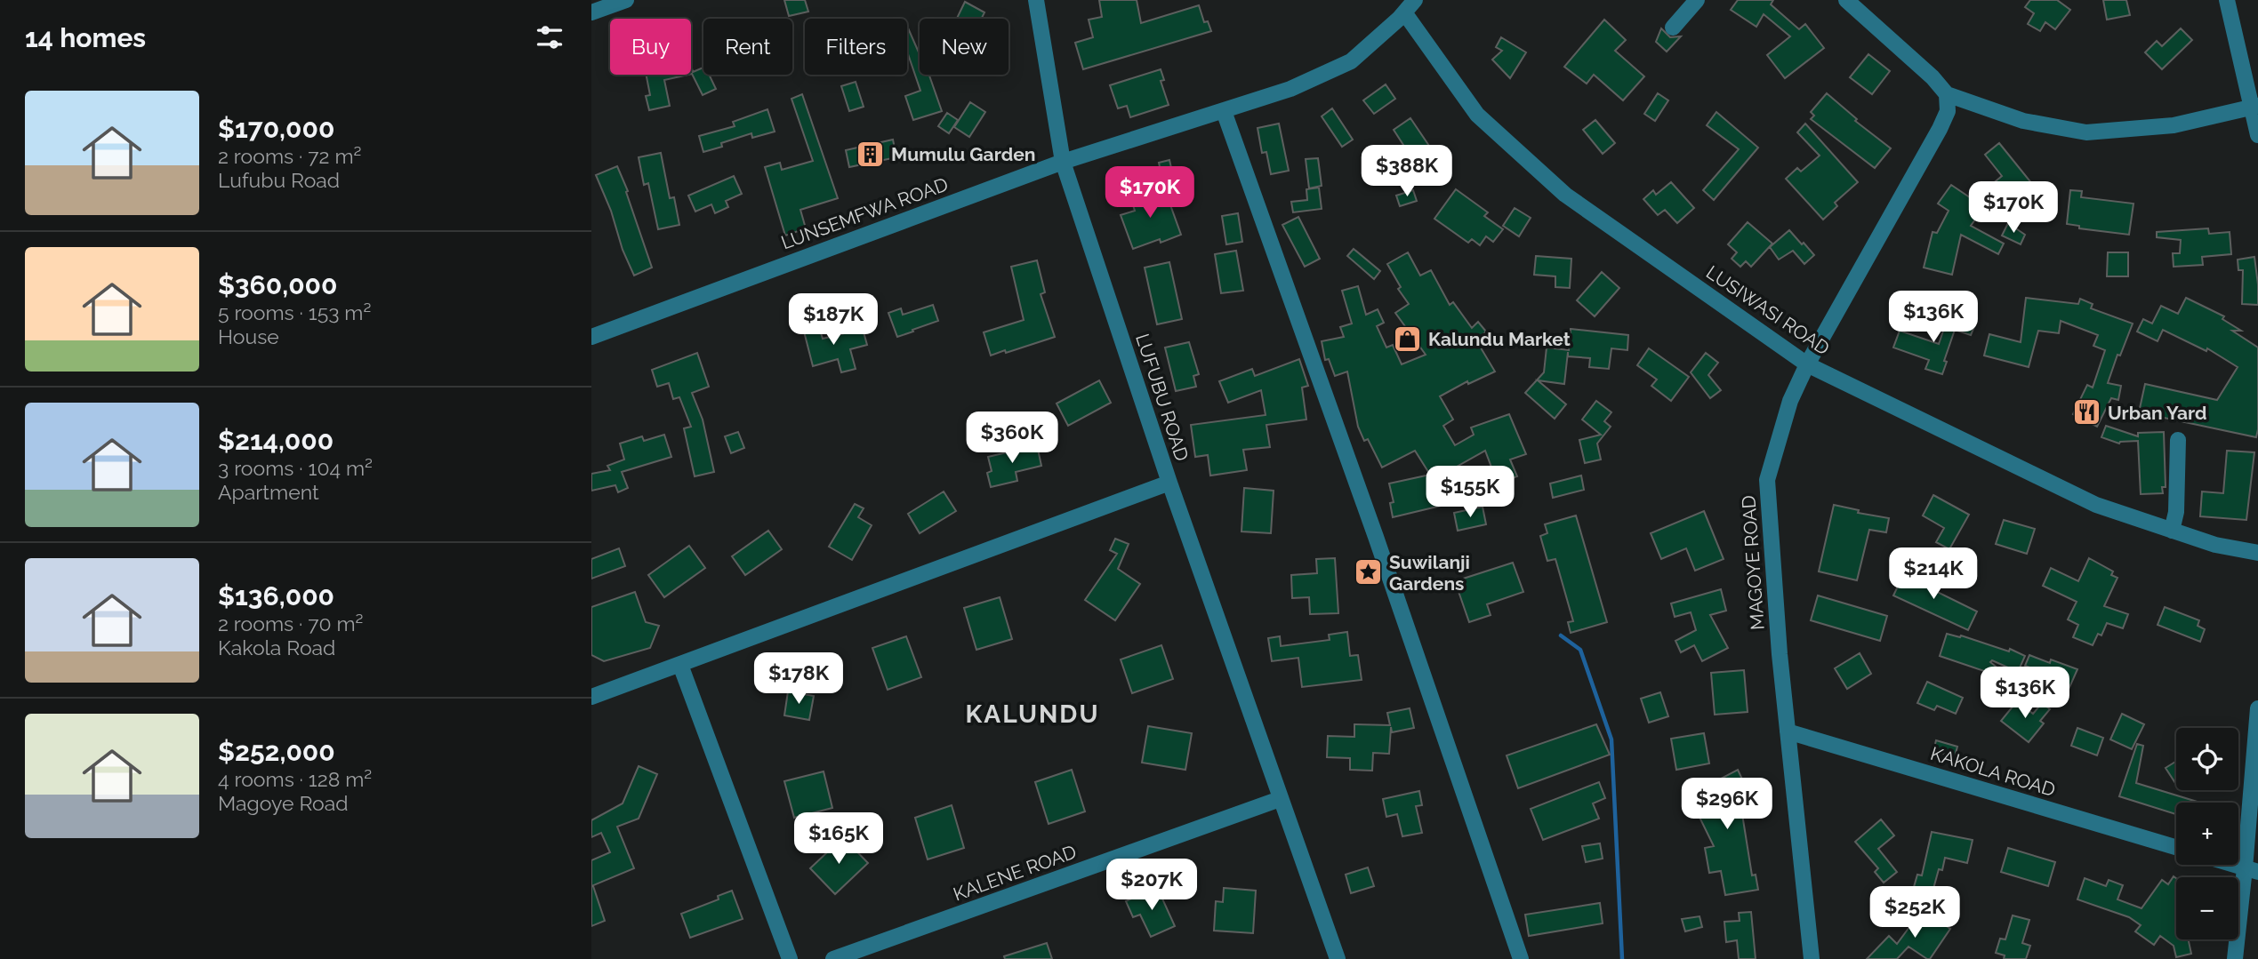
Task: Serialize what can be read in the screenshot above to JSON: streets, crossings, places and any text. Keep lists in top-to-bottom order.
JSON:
{
  "streets": {
    "street": [
      "LUNSEMFWA ROAD",
      "LUSIWASI ROAD",
      "LUFUBU ROAD",
      "MAGOYE ROAD",
      "KAKOLA ROAD",
      "KALENE ROAD"
    ]
  },
  "crossings": [
    ["LUNSEMFWA ROAD", "LUSIWASI ROAD"],
    ["LUNSEMFWA ROAD", "LUFUBU ROAD"],
    ["LUSIWASI ROAD", "MAGOYE ROAD"],
    ["LUFUBU ROAD", "KALENE ROAD"],
    ["MAGOYE ROAD", "KAKOLA ROAD"]
  ],
  "districts": ["KALUNDU"],
  "places": {
    "building": ["Mumulu Garden"],
    "shop": ["Kalundu Market"],
    "restaurant": ["Urban Yard"],
    "place": ["Suwilanji Gardens"]
  },
  "page": {
    "heading": "14 homes",
    "chip": [
      "Buy",
      "Rent",
      "Filters",
      "New"
    ],
    "list": [
      {
        "name": "$170,000",
        "note": "2 rooms · 72 m² · Lufubu Road"
      },
      {
        "name": "$360,000",
        "note": "5 rooms · 153 m² · House"
      },
      {
        "name": "$214,000",
        "note": "3 rooms · 104 m² · Apartment"
      },
      {
        "name": "$136,000",
        "note": "2 rooms · 70 m² · Kakola Road"
      },
      {
        "name": "$252,000",
        "note": "4 rooms · 128 m² · Magoye Road"
      }
    ],
    "price": [
      "$388K",
      "$170K",
      "$170K",
      "$136K",
      "$187K",
      "$360K",
      "$155K",
      "$214K",
      "$178K",
      "$136K",
      "$296K",
      "$165K",
      "$207K",
      "$252K"
    ],
    "map_buttons": ["+", "−"]
  }
}
